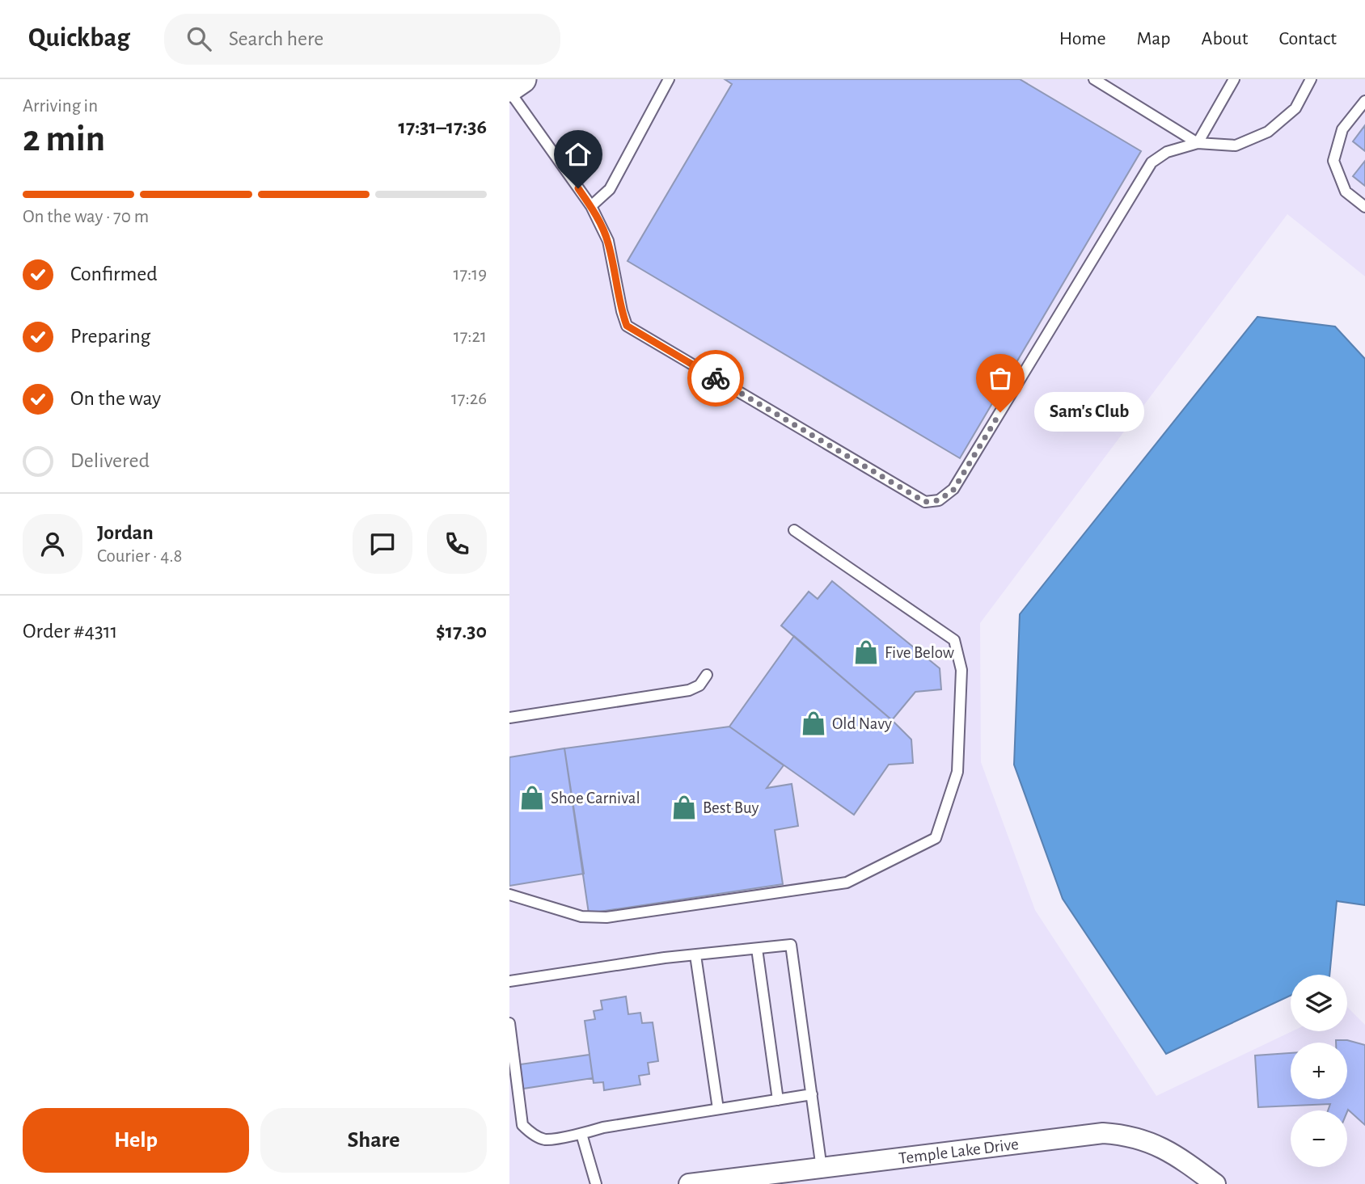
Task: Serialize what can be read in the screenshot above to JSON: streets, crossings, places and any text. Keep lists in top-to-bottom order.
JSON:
{
  "streets": {
    "street": ["Temple Lake Drive"]
  },
  "places": {
    "other": ["Sam's Club"],
    "shop": [
      "Five Below",
      "Old Navy",
      "Shoe Carnival",
      "Best Buy"
    ]
  },
  "page": {
    "header": "Quickbag",
    "search": "Search here",
    "nav": [
      "Home",
      "Map",
      "About",
      "Contact"
    ],
    "heading": ["2 min", "Arriving in", "17:31–17:36"],
    "panel": [
      "Jordan",
      "Courier · 4.8",
      "Order #4311",
      "$17.30"
    ],
    "bar": "On the way · 70 m",
    "list": [
      ["Confirmed", "17:19"],
      ["Preparing", "17:21"],
      ["On the way", "17:26"],
      "Delivered"
    ],
    "bubble": "Sam's Club",
    "map_buttons": ["+", "−"],
    "buttons": ["Help", "Share"]
  }
}
